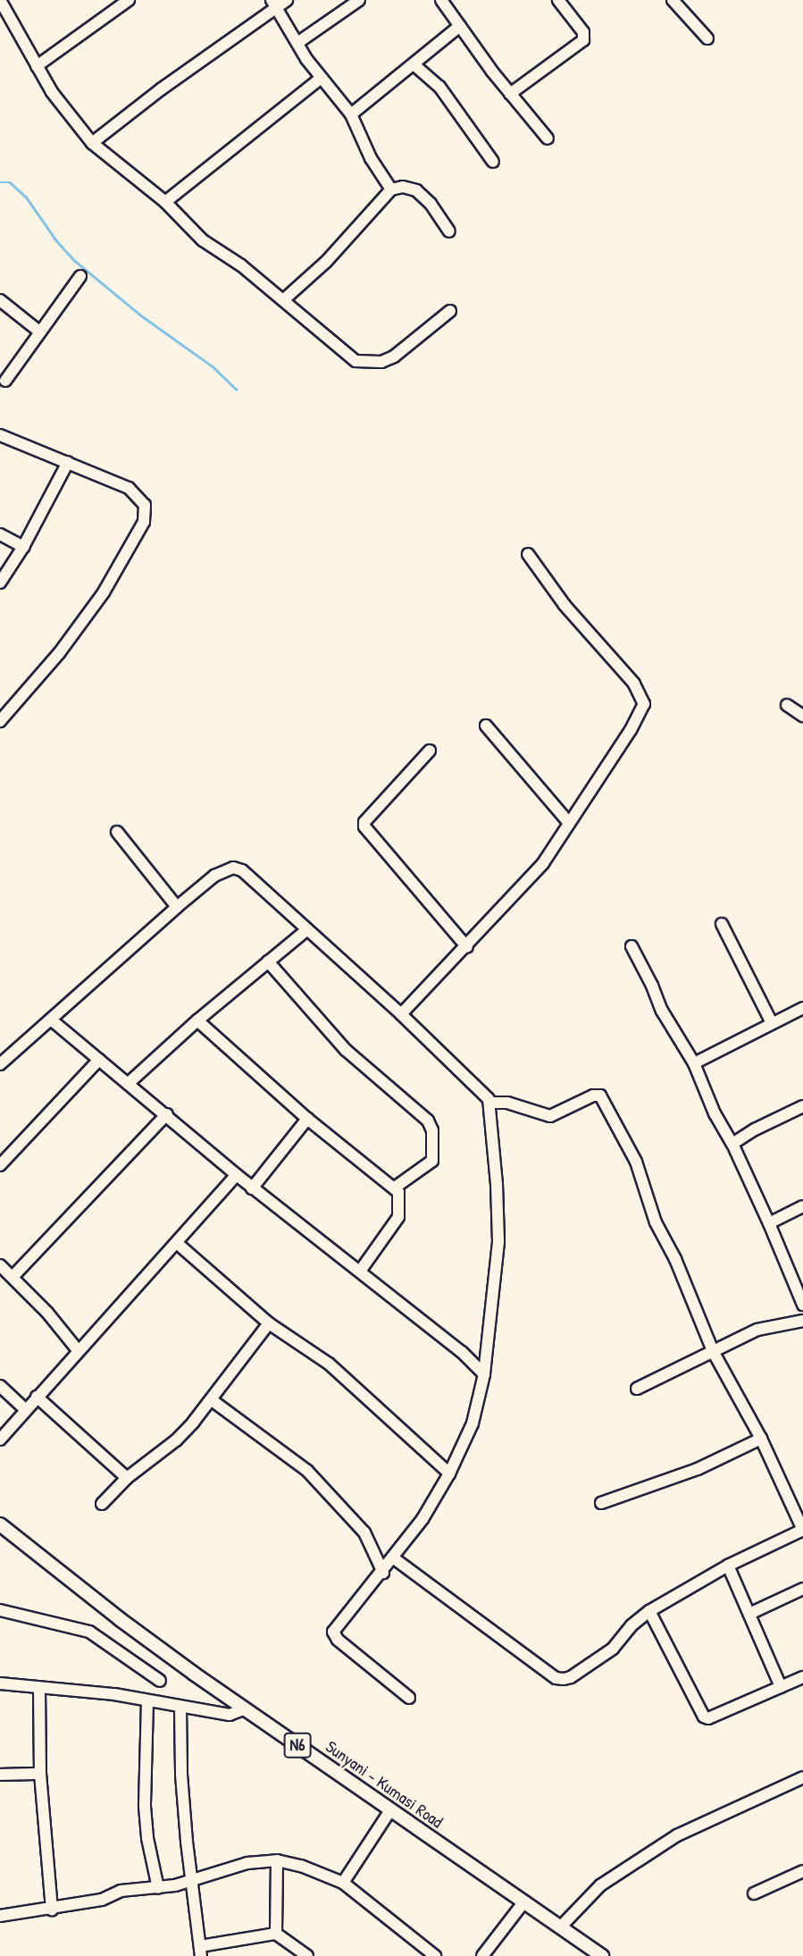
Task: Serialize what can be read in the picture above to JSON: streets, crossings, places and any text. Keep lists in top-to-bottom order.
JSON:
{
  "streets": {
    "main road": ["N6", "Sunyani - Kumasi Road"]
  }
}
